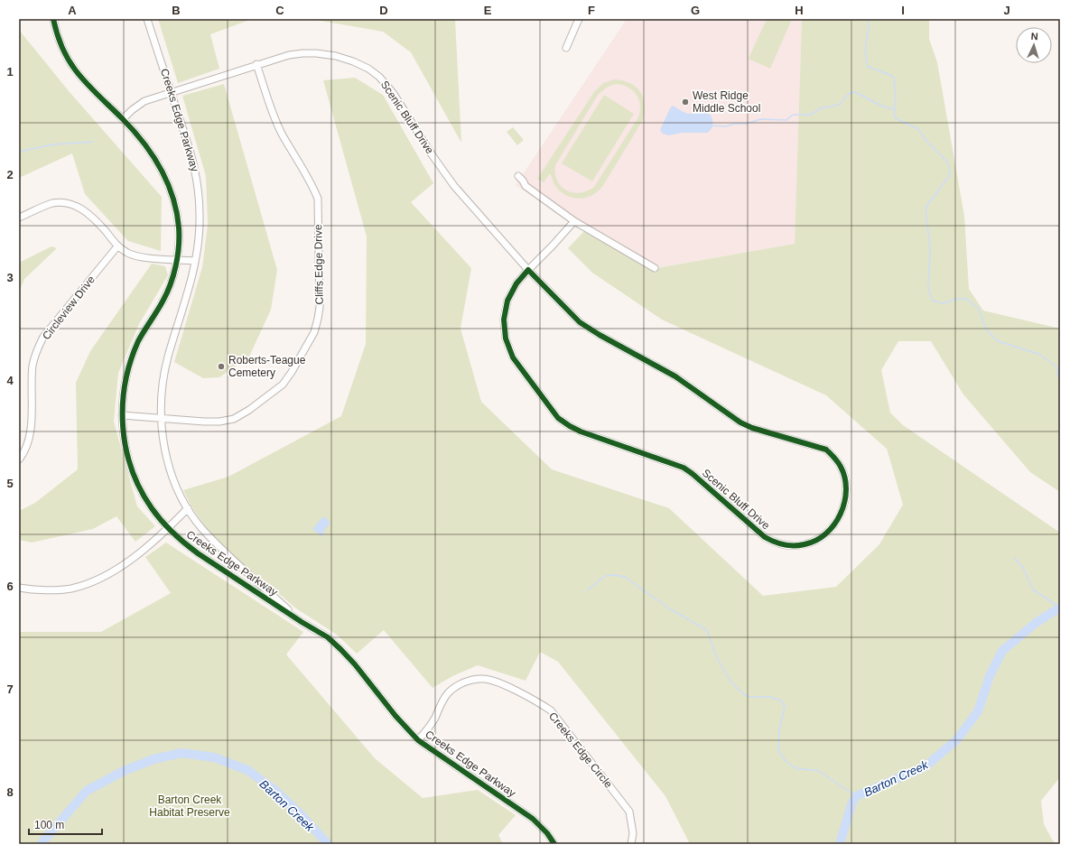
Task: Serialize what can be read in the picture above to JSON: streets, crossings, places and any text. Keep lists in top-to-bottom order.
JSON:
{
  "streets": {
    "street": [
      "Scenic Bluff Drive",
      "Creeks Edge Parkway",
      "Cliffs Edge Drive",
      "Circleview Drive",
      "Creeks Edge Circle"
    ]
  },
  "crossings": [
    ["Scenic Bluff Drive", "Creeks Edge Parkway"],
    ["Scenic Bluff Drive", "Cliffs Edge Drive"],
    ["Creeks Edge Parkway", "Cliffs Edge Drive"],
    ["Creeks Edge Parkway", "Creeks Edge Circle"]
  ],
  "water": ["Barton Creek"],
  "parks": ["Barton Creek Habitat Preserve"],
  "places": ["West Ridge Middle School", "Roberts-Teague Cemetery"],
  "scale_bar": "100 m",
  "north": "top",
  "grid": {
    "columns": [
      "A",
      "B",
      "C",
      "D",
      "E",
      "F",
      "G",
      "H",
      "I",
      "J"
    ],
    "rows": [
      "1",
      "2",
      "3",
      "4",
      "5",
      "6",
      "7",
      "8"
    ]
  }
}
